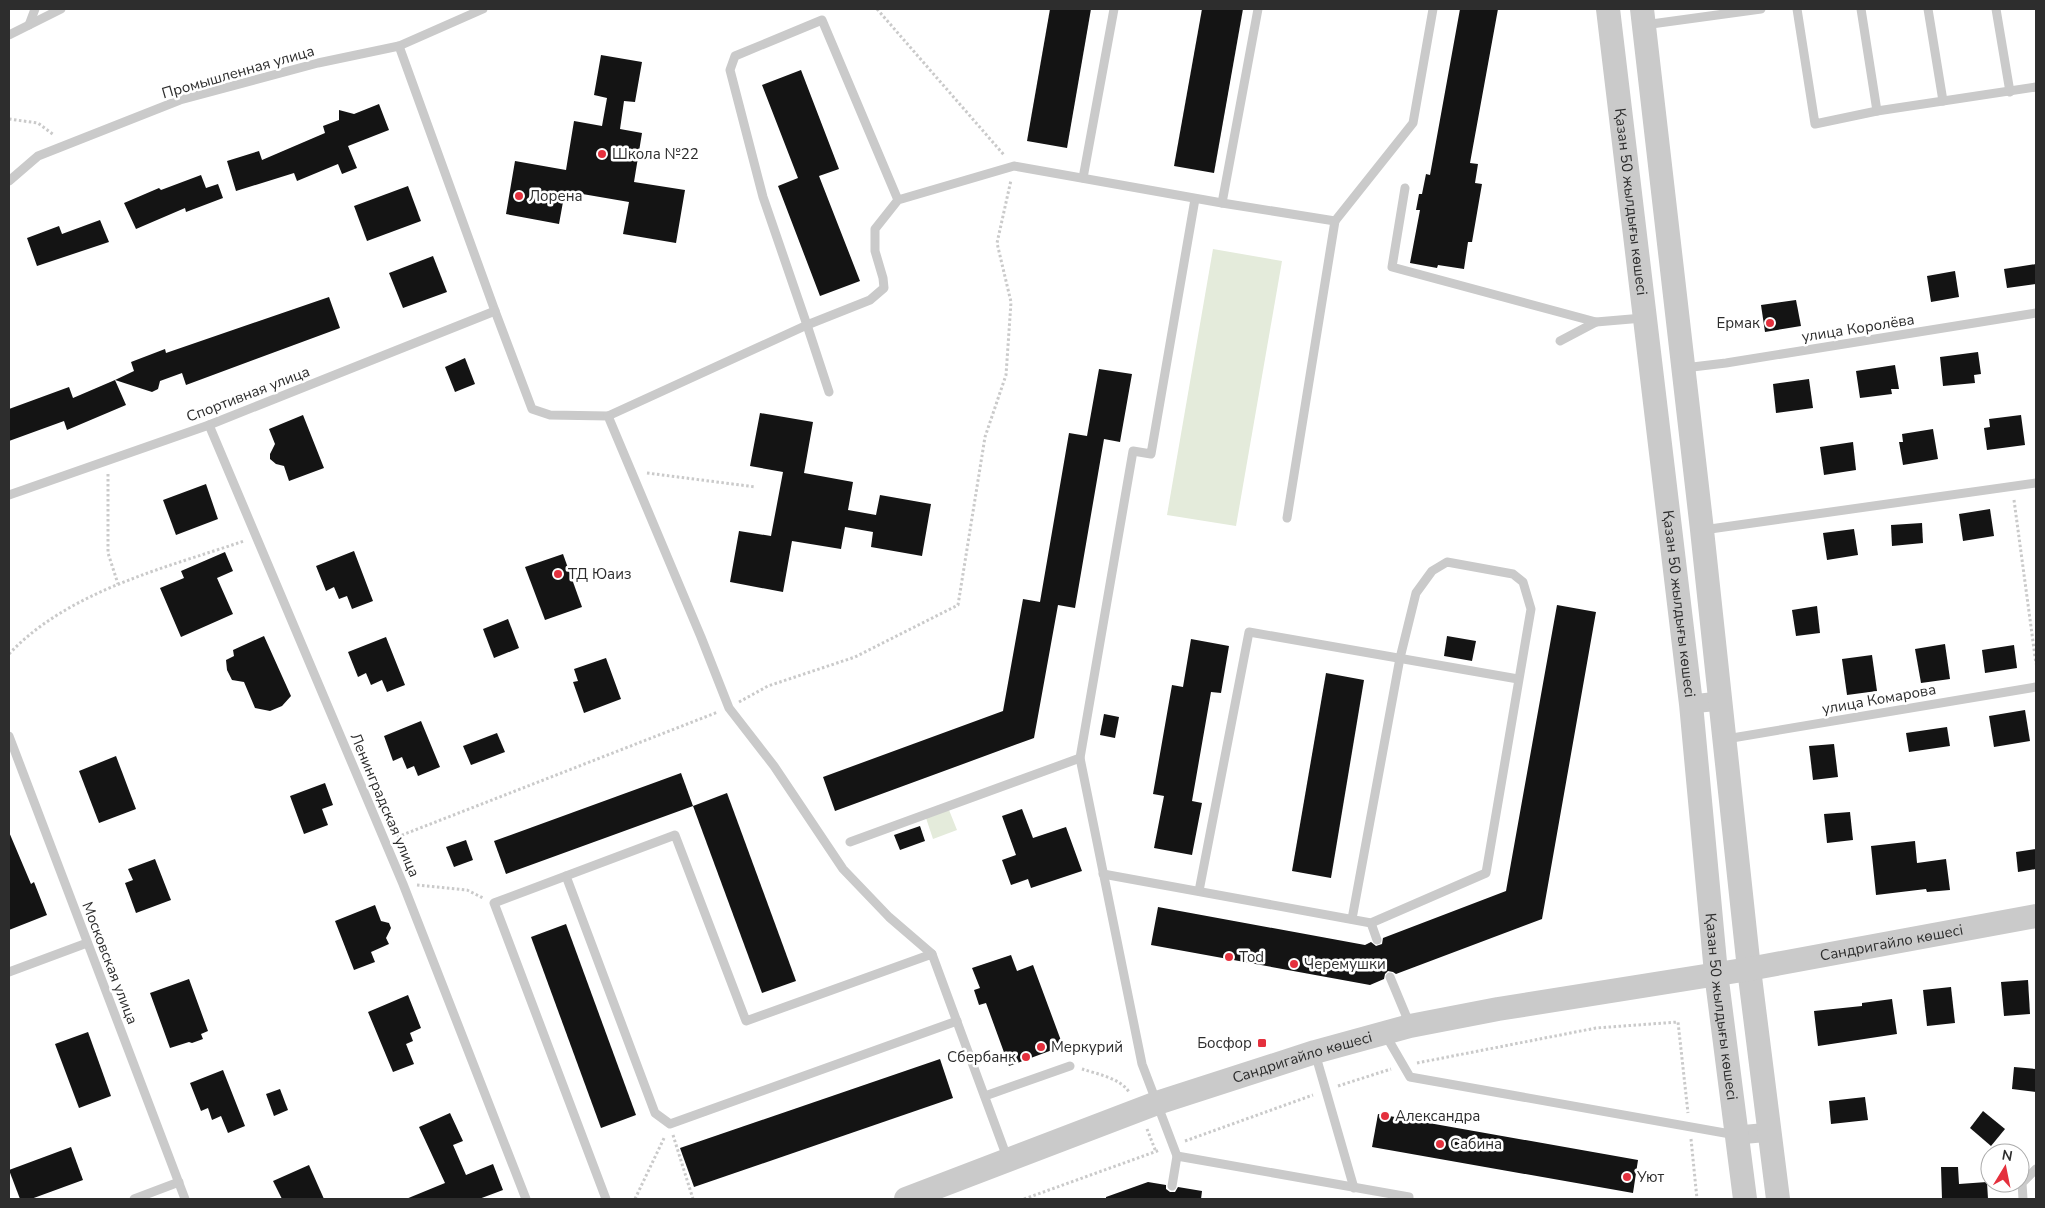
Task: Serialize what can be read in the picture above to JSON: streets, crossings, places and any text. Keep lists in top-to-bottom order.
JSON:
{
  "streets": {
    "street": ["Қазан 50 жылдығы көшесі", "Сандригайло көшесі"],
    "lane": [
      "Промышленная улица",
      "улица Королёва",
      "Спортивная улица",
      "улица Комарова",
      "Ленинградская улица",
      "Московская улица"
    ]
  },
  "crossings": [
    ["Қазан 50 жылдығы көшесі", "улица Королёва"],
    ["Қазан 50 жылдығы көшесі", "улица Комарова"],
    ["Қазан 50 жылдығы көшесі", "Сандригайло көшесі"],
    ["Спортивная улица", "Ленинградская улица"]
  ],
  "places": {
    "other": [
      "Школа №22",
      "Лорена",
      "Ермак",
      "ТД Юаиз",
      "Tod",
      "Черемушки",
      "Меркурий",
      "Сбербанк",
      "Александра",
      "Сабина",
      "Уют"
    ],
    "transit": ["Босфор"]
  },
  "north": "top"
}
